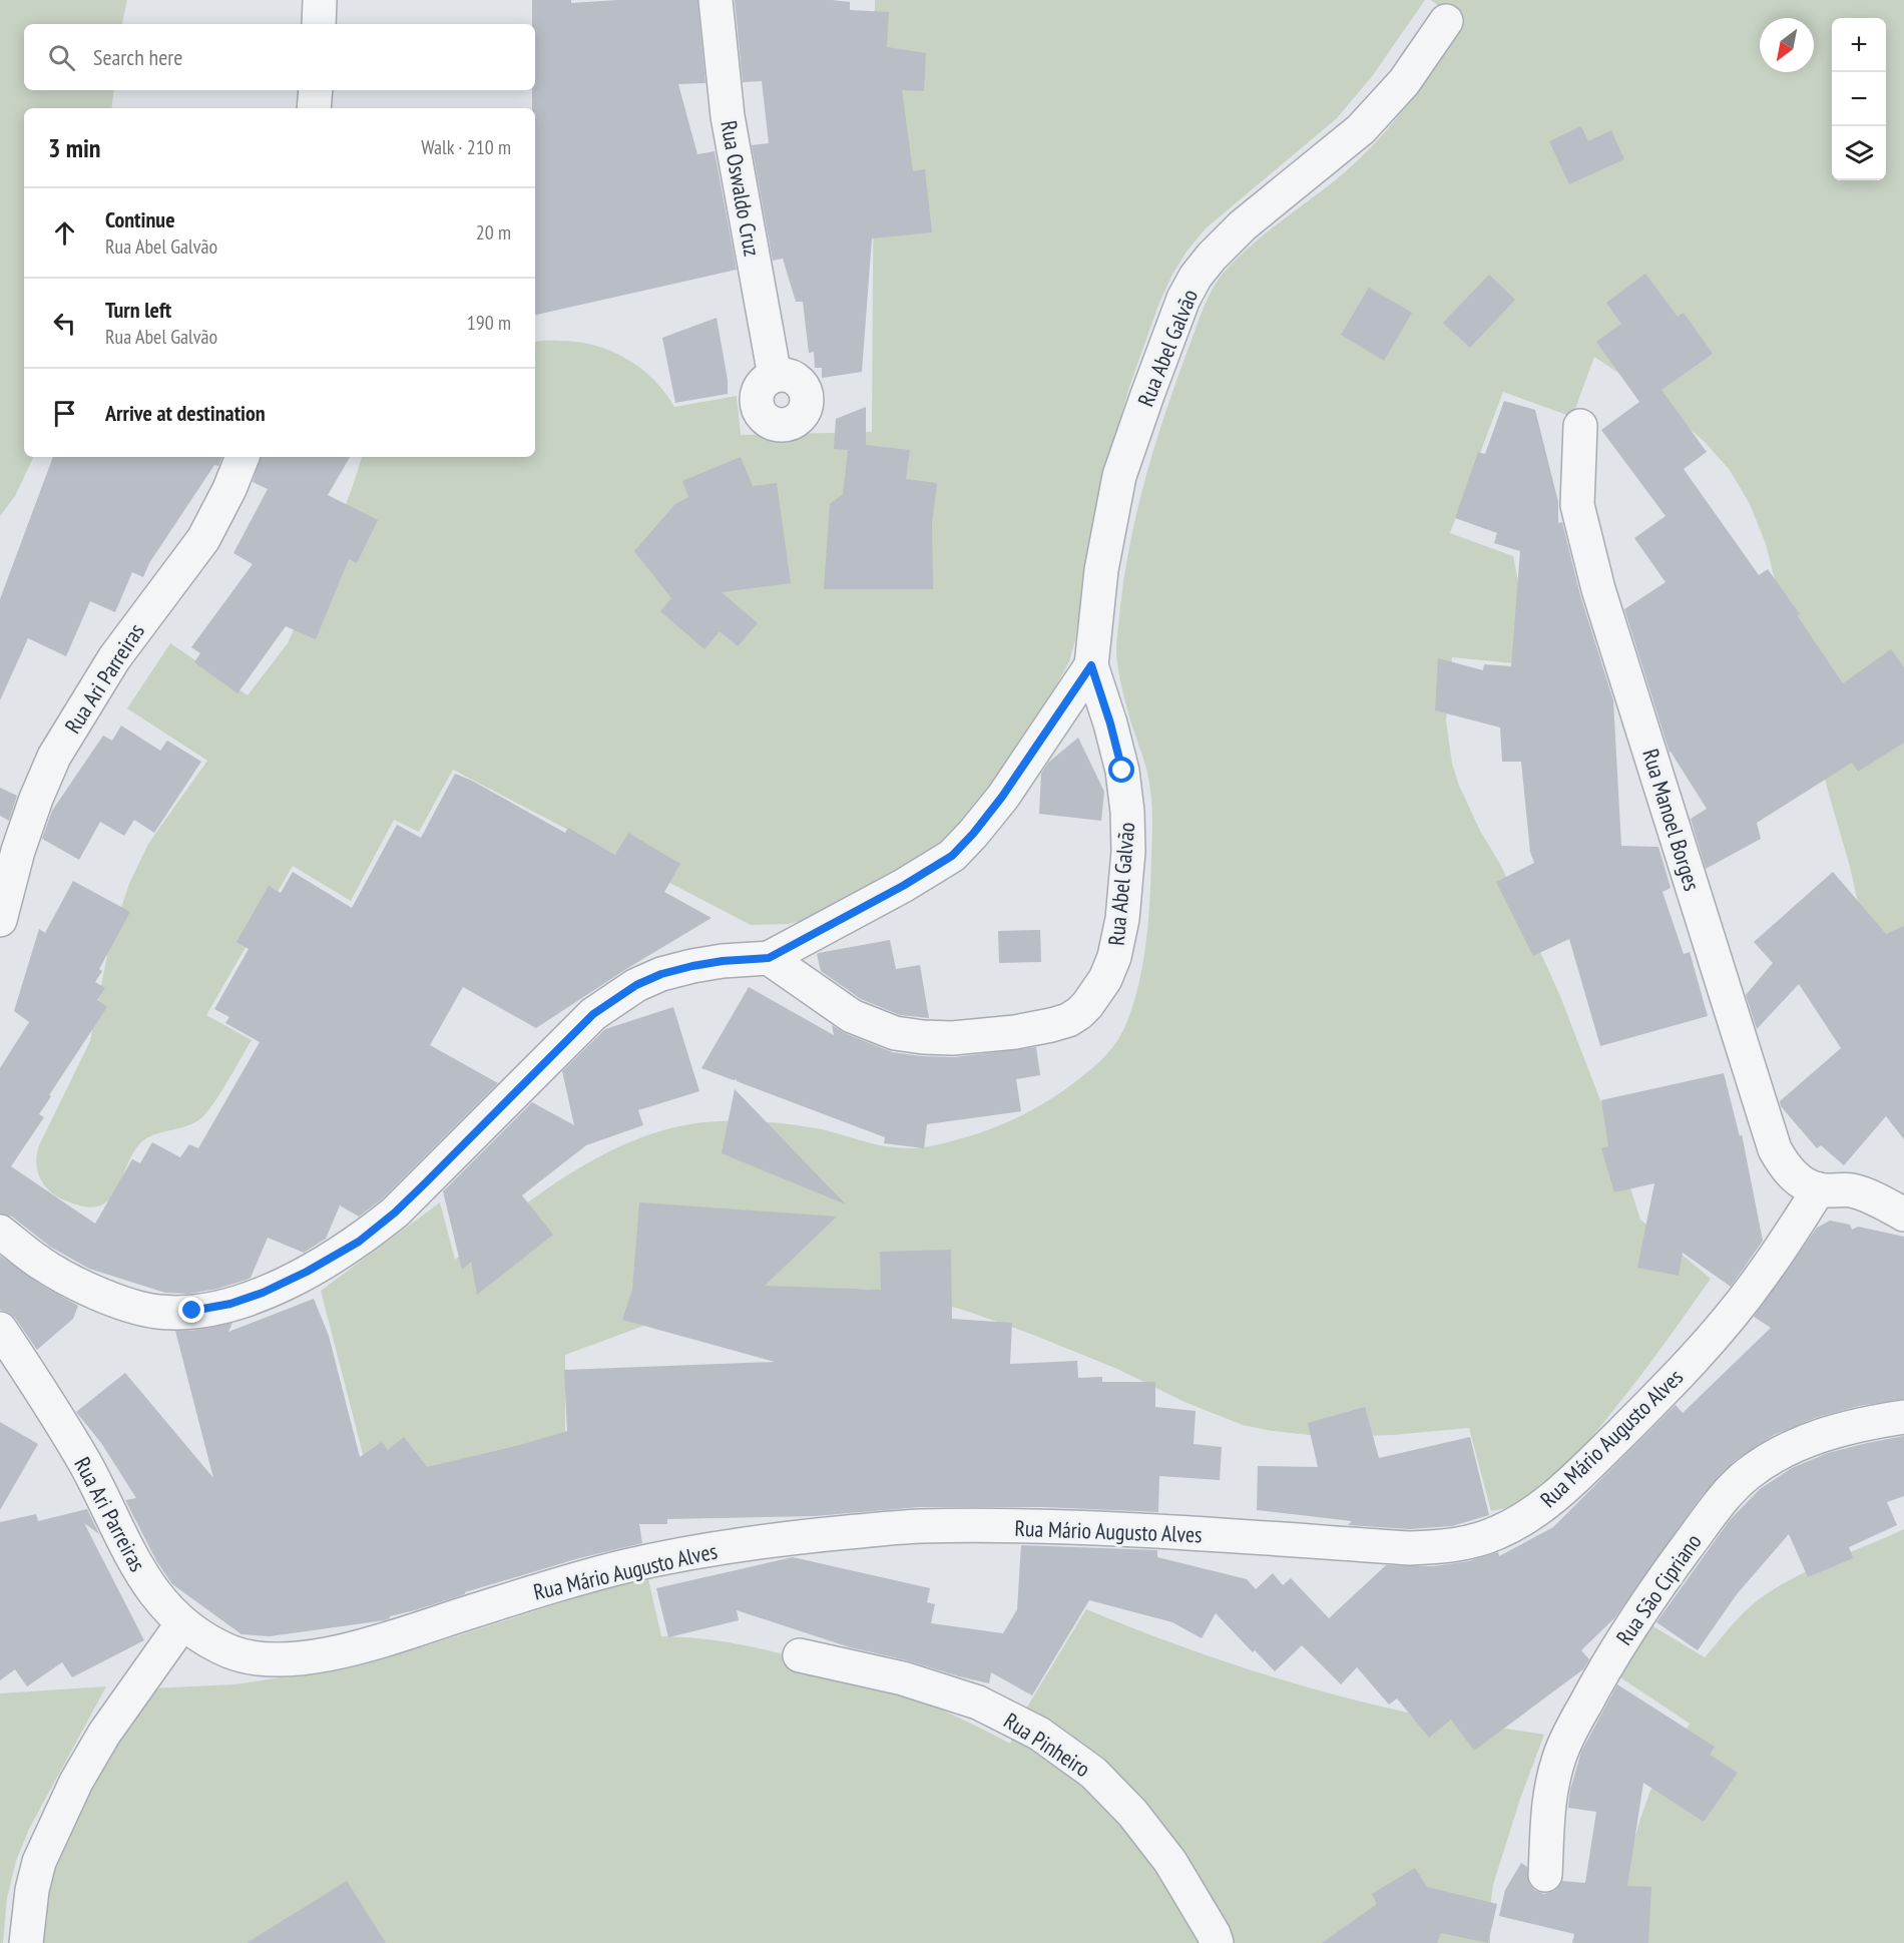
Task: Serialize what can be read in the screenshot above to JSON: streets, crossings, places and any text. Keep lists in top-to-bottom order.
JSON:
{
  "streets": {
    "street": [
      "Rua Oswaldo Cruz",
      "Rua Abel Galvão",
      "Rua Ari Parreiras",
      "Rua Manoel Borges",
      "Rua Mário Augusto Alves",
      "Rua São Cipriano",
      "Rua Pinheiro"
    ]
  },
  "crossings": [
    ["Rua Ari Parreiras", "Rua Mário Augusto Alves"],
    ["Rua Manoel Borges", "Rua Mário Augusto Alves"]
  ],
  "north": "bottom left",
  "page": {
    "map_buttons": ["+", "−"],
    "search": "Search here",
    "heading": ["3 min", "Walk · 210 m"],
    "list": [
      ["Continue", "Rua Abel Galvão", "20 m"],
      ["Turn left", "Rua Abel Galvão", "190 m"],
      "Arrive at destination"
    ]
  }
}
